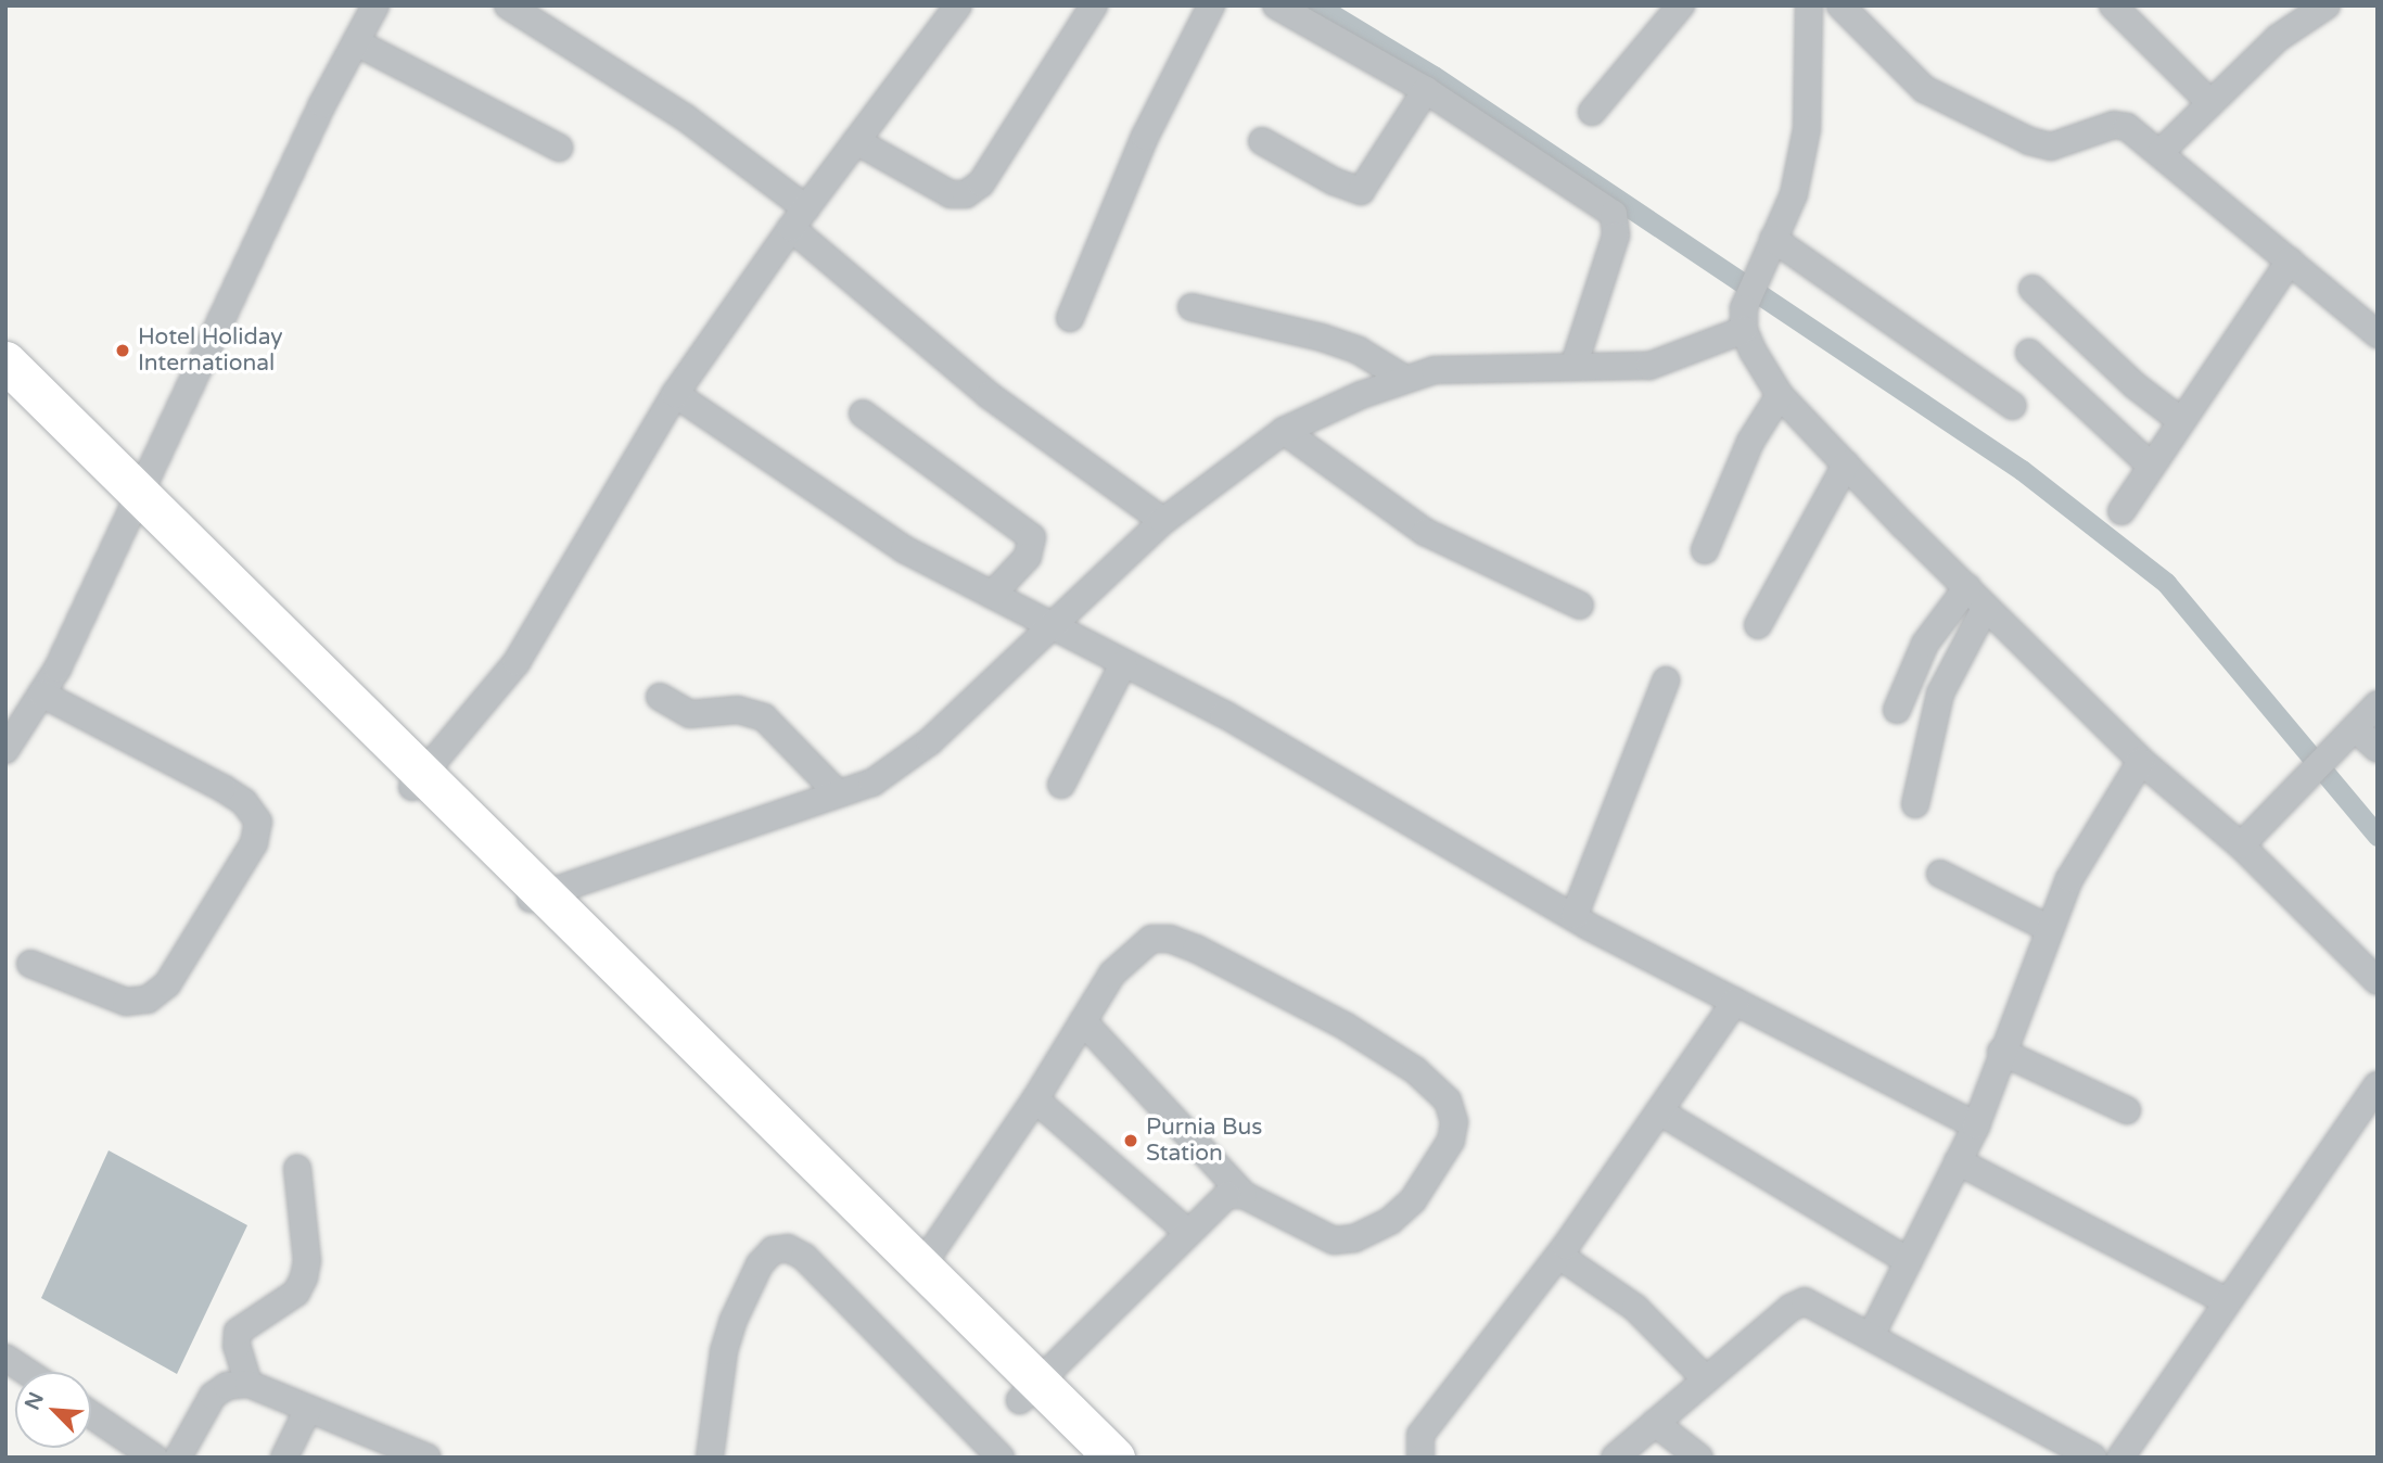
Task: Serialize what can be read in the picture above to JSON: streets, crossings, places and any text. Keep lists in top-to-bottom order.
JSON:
{
  "places": ["Hotel Holiday International", "Purnia Bus Station"],
  "north": "top left"
}
